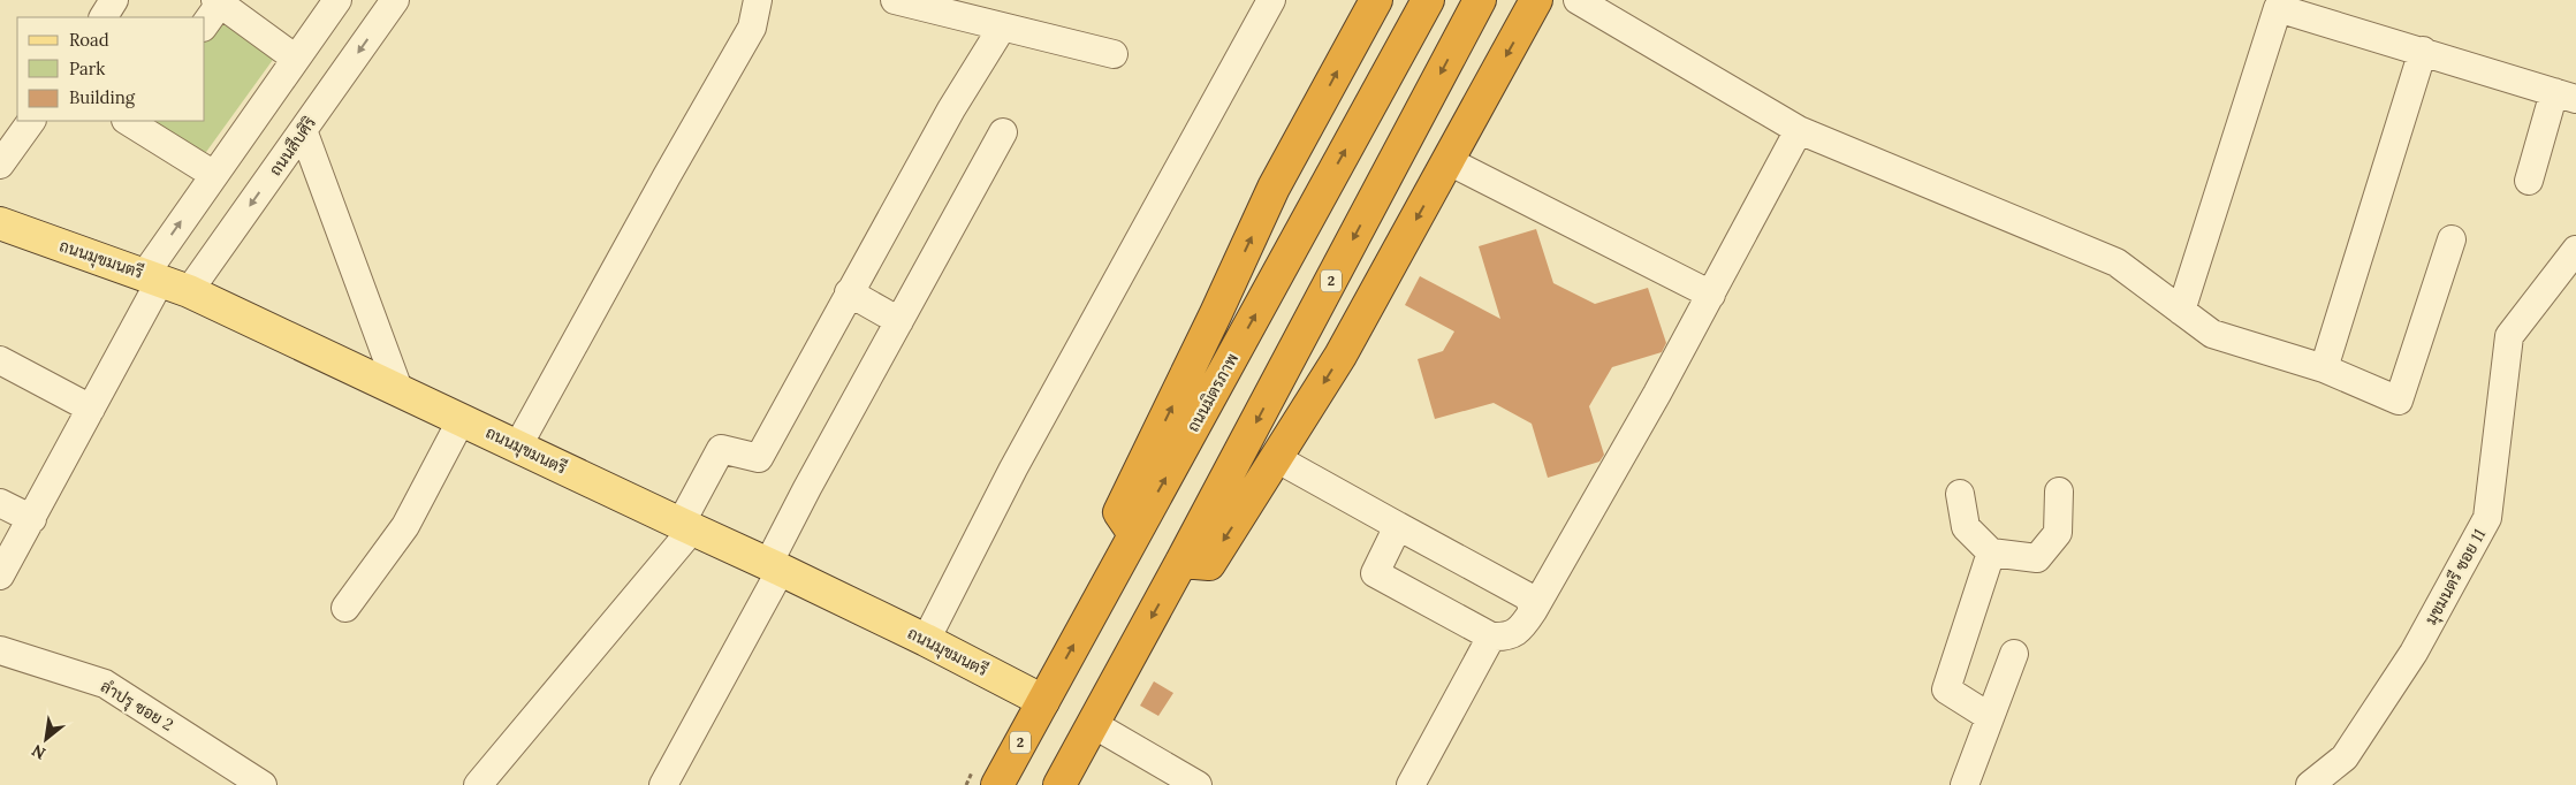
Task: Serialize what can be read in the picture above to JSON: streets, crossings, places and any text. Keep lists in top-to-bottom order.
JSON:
{
  "streets": {
    "highway": ["2", "ถนนมิตรภาพ"],
    "main road": ["ถนนมุขมนตรี"],
    "street": ["ถนนสืบศิริ", "มุขมนตรี ซอย 11", "ลำปรุ ซอย 2"]
  },
  "crossings": [
    ["ถนนสืบศิริ", "ถนนมุขมนตรี"],
    ["ถนนมุขมนตรี", "ถนนมิตรภาพ"]
  ],
  "legend": ["Road", "Park", "Building"],
  "north": "bottom left"
}
